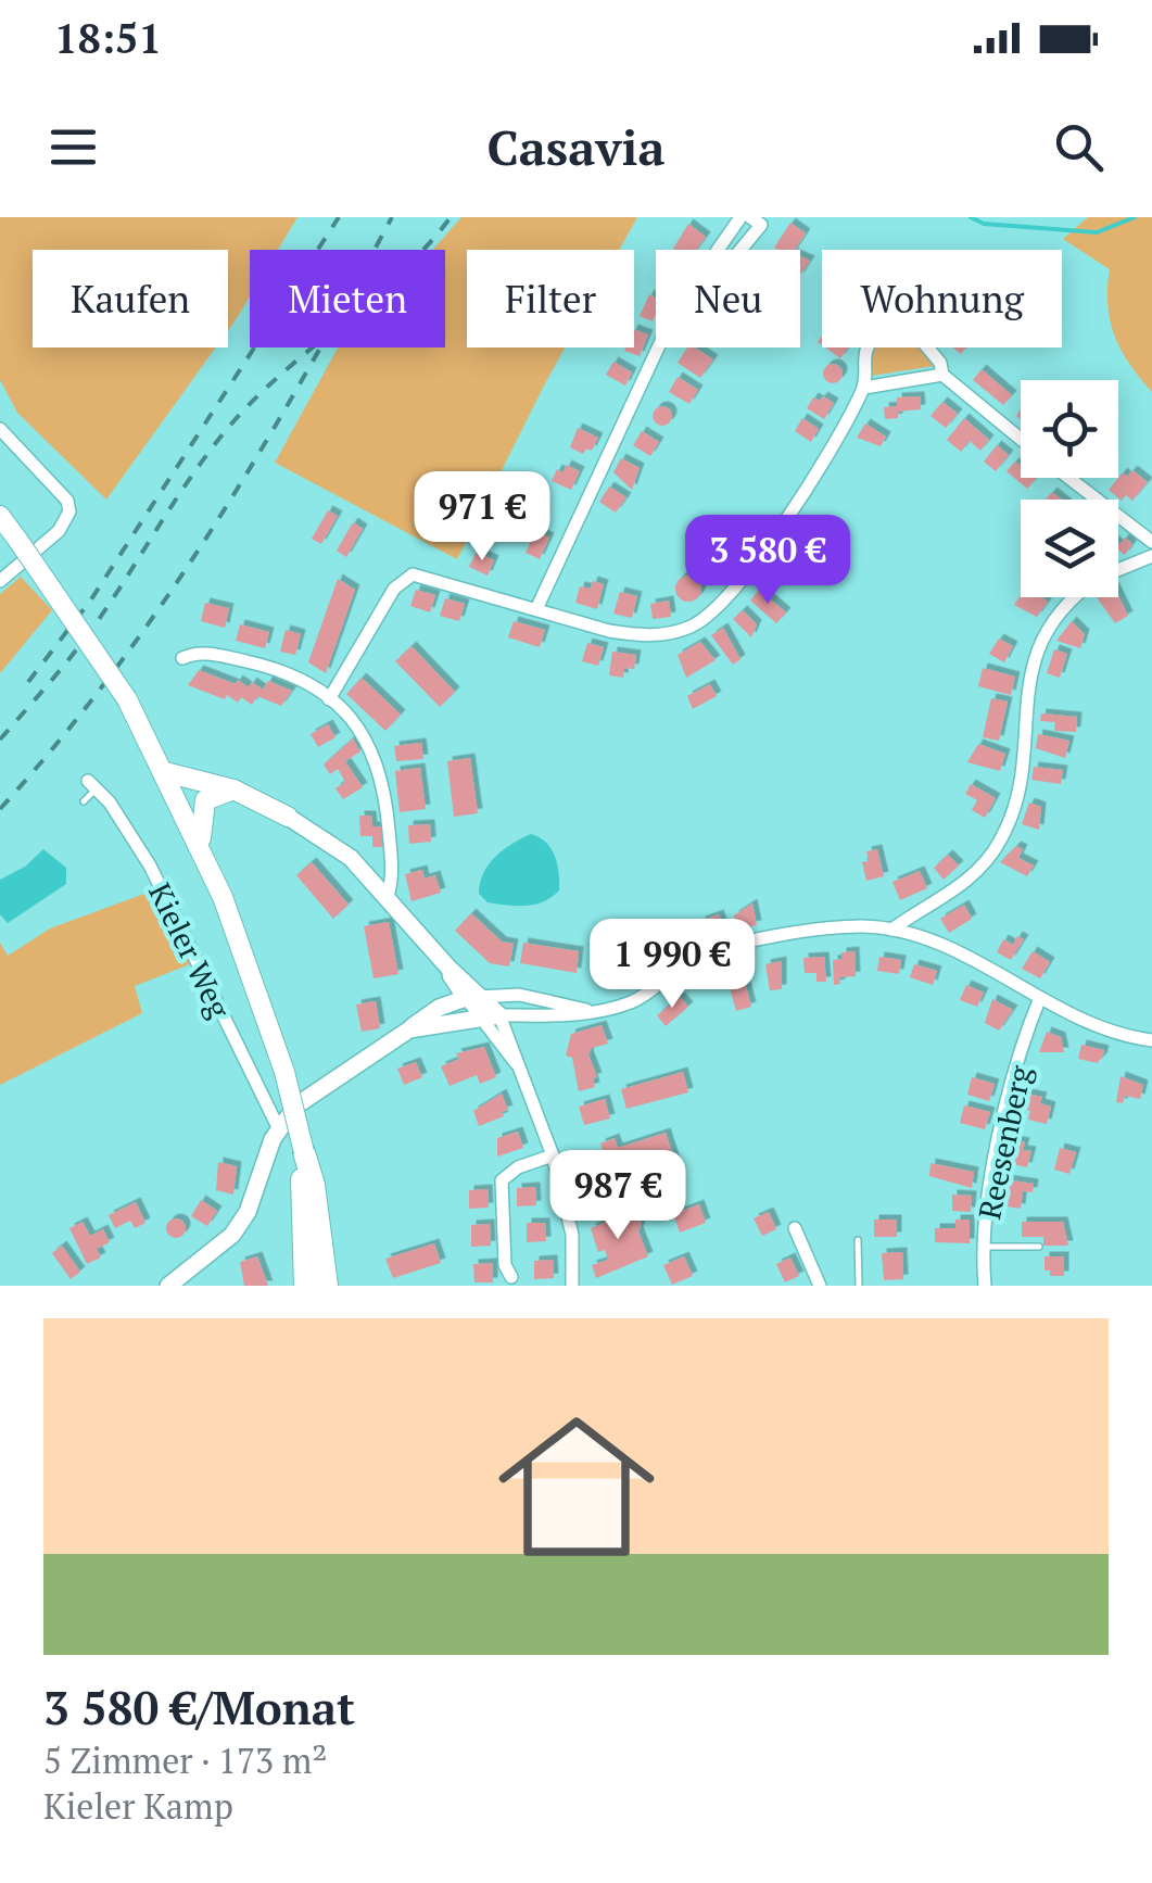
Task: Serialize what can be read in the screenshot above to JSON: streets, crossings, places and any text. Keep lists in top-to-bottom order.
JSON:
{
  "streets": {
    "street": ["Kieler Weg", "Reesenberg"]
  },
  "page": {
    "status": "18:51",
    "header": "Casavia",
    "chip": [
      "Kaufen",
      "Mieten",
      "Filter",
      "Neu",
      "Wohnung"
    ],
    "price": [
      "971 €",
      "3 580 €",
      "1 990 €",
      "987 €"
    ],
    "list": [
      {
        "name": "3 580 €/Monat",
        "note": "5 Zimmer · 173 m² · Kieler Kamp"
      }
    ]
  }
}
